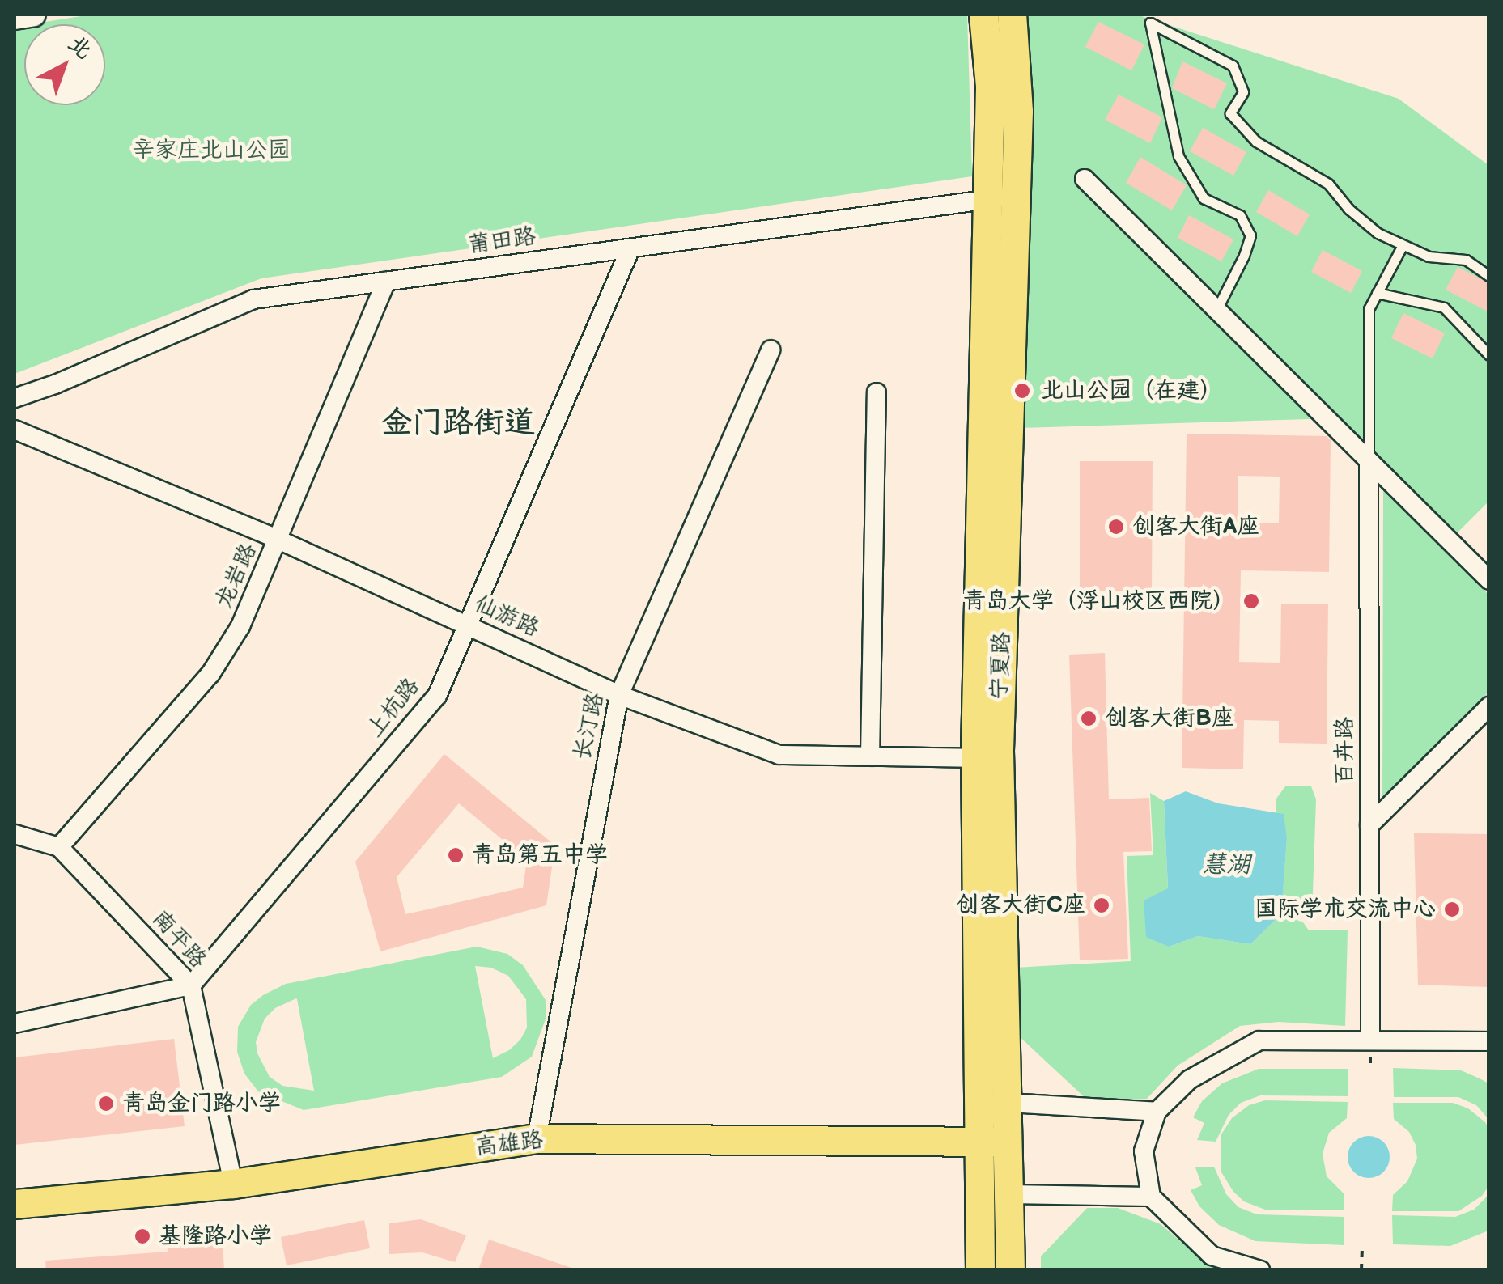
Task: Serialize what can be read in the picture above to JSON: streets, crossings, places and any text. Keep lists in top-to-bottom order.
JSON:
{
  "streets": {
    "main road": ["宁夏路", "高雄路"],
    "street": [
      "莆田路",
      "龙岩路",
      "仙游路",
      "上杭路",
      "长汀路",
      "百卉路",
      "南平路"
    ]
  },
  "crossings": [
    ["莆田路", "龙岩路"],
    ["莆田路", "宁夏路"],
    ["莆田路", "上杭路"],
    ["龙岩路", "仙游路"],
    ["龙岩路", "南平路"],
    ["仙游路", "宁夏路"],
    ["仙游路", "上杭路"],
    ["仙游路", "长汀路"],
    ["宁夏路", "高雄路"],
    ["上杭路", "南平路"],
    ["长汀路", "高雄路"],
    ["南平路", "高雄路"]
  ],
  "districts": ["金门路街道"],
  "water": ["慧湖"],
  "parks": ["辛家庄北山公园"],
  "places": [
    "北山公园（在建）",
    "创客大街A座",
    "青岛大学（浮山校区西院）",
    "创客大街B座",
    "青岛第五中学",
    "创客大街C座",
    "国际学术交流中心",
    "青岛金门路小学",
    "基隆路小学"
  ],
  "north": "top right"
}
